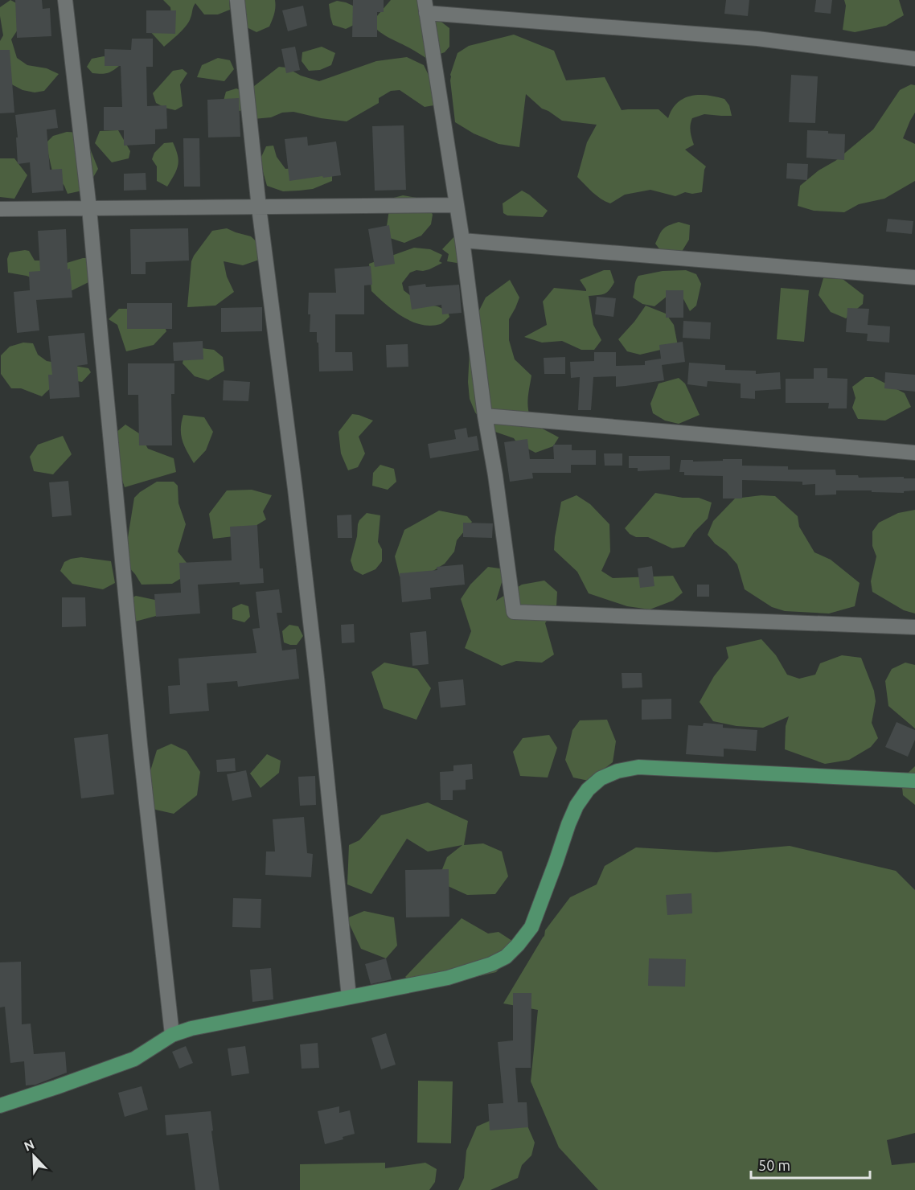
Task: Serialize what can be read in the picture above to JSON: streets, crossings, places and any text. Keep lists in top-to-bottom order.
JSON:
{
  "scale_bar": "50 m",
  "north": "top left"
}
